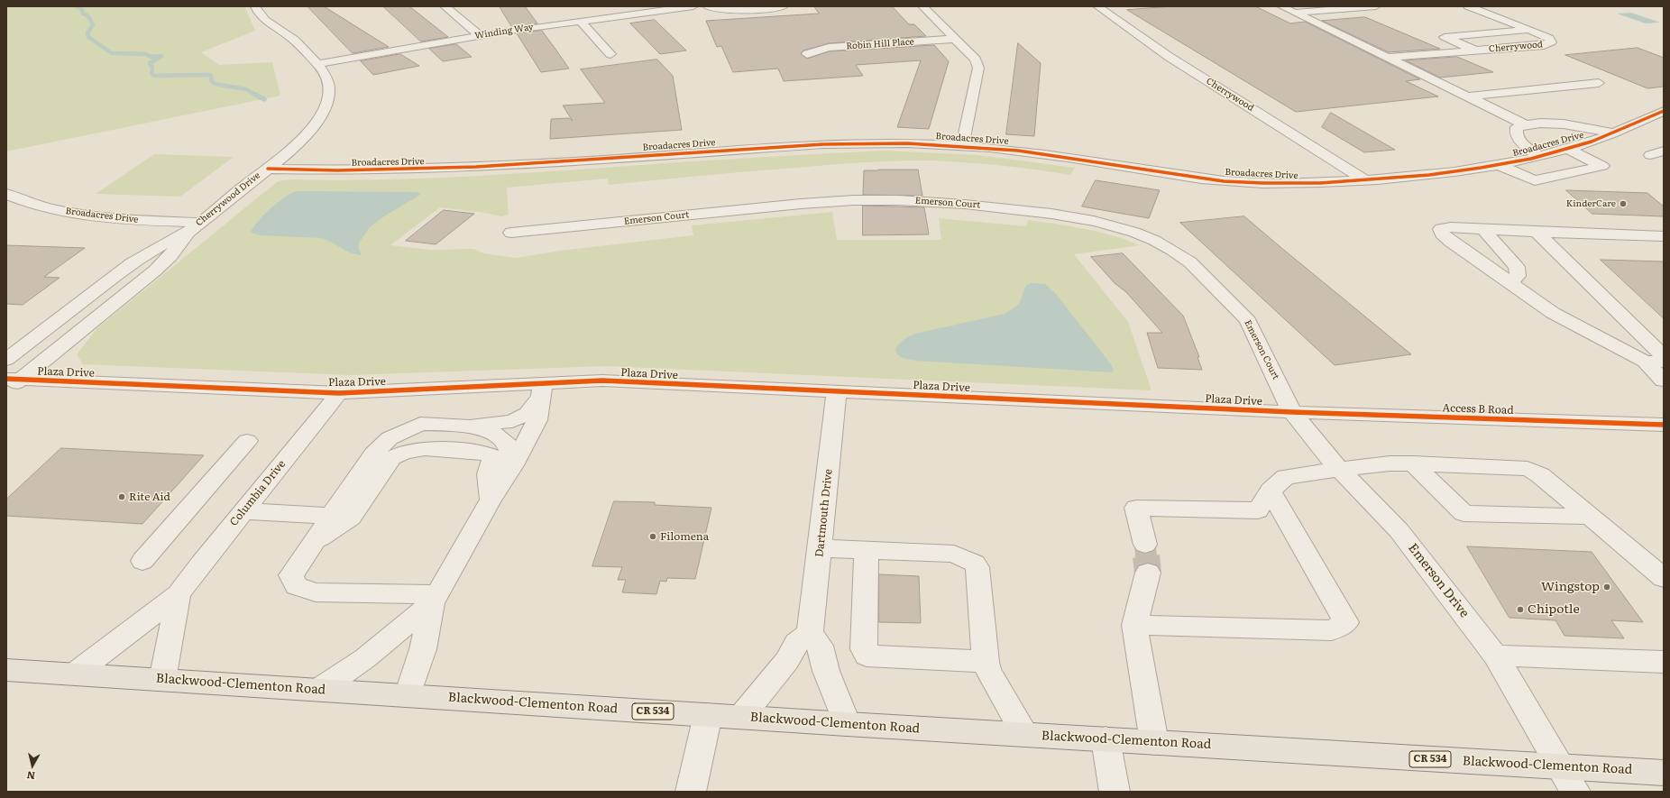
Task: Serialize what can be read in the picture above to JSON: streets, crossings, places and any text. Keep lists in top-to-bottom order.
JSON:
{
  "streets": {
    "main road": ["Blackwood-Clementon Road", "CR 534"],
    "street": [
      "Winding Way",
      "Robin Hill Place",
      "Cherrywood",
      "Broadacres Drive",
      "Cherrywood Drive",
      "Emerson Court",
      "Plaza Drive",
      "Access B Road",
      "Columbia Drive",
      "Dartmouth Drive",
      "Emerson Drive"
    ]
  },
  "crossings": [
    ["Winding Way", "Cherrywood Drive"],
    ["Cherrywood", "Broadacres Drive"],
    ["Broadacres Drive", "Cherrywood Drive"],
    ["Cherrywood Drive", "Plaza Drive"],
    ["Emerson Court", "Plaza Drive"],
    ["Emerson Court", "Access B Road"],
    ["Emerson Court", "Emerson Drive"],
    ["Plaza Drive", "Access B Road"],
    ["Plaza Drive", "Columbia Drive"],
    ["Plaza Drive", "Dartmouth Drive"],
    ["Plaza Drive", "Emerson Drive"],
    ["Access B Road", "Emerson Drive"],
    ["Columbia Drive", "Blackwood-Clementon Road"],
    ["Emerson Drive", "Blackwood-Clementon Road"]
  ],
  "places": [
    "KinderCare",
    "Rite Aid",
    "Filomena",
    "Wingstop",
    "Chipotle"
  ],
  "north": "bottom"
}
